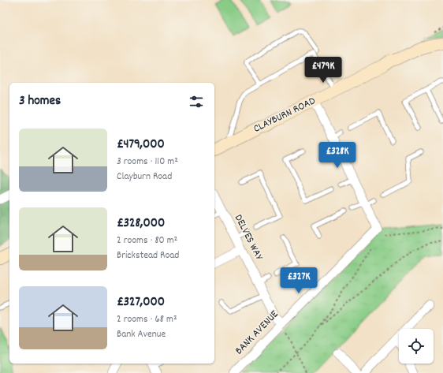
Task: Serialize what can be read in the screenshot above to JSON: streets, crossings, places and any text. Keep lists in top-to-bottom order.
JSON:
{
  "streets": {
    "street": ["CLAYBURN ROAD", "DELVES WAY", "BANK AVENUE"]
  },
  "crossings": [
    ["DELVES WAY", "BANK AVENUE"]
  ],
  "page": {
    "price": ["£479K", "£328K", "£327K"],
    "heading": "3 homes",
    "list": [
      {
        "name": "£479,000",
        "note": "3 rooms · 110 m² · Clayburn Road"
      },
      {
        "name": "£328,000",
        "note": "2 rooms · 80 m² · Brickstead Road"
      },
      {
        "name": "£327,000",
        "note": "2 rooms · 68 m² · Bank Avenue"
      }
    ]
  }
}
